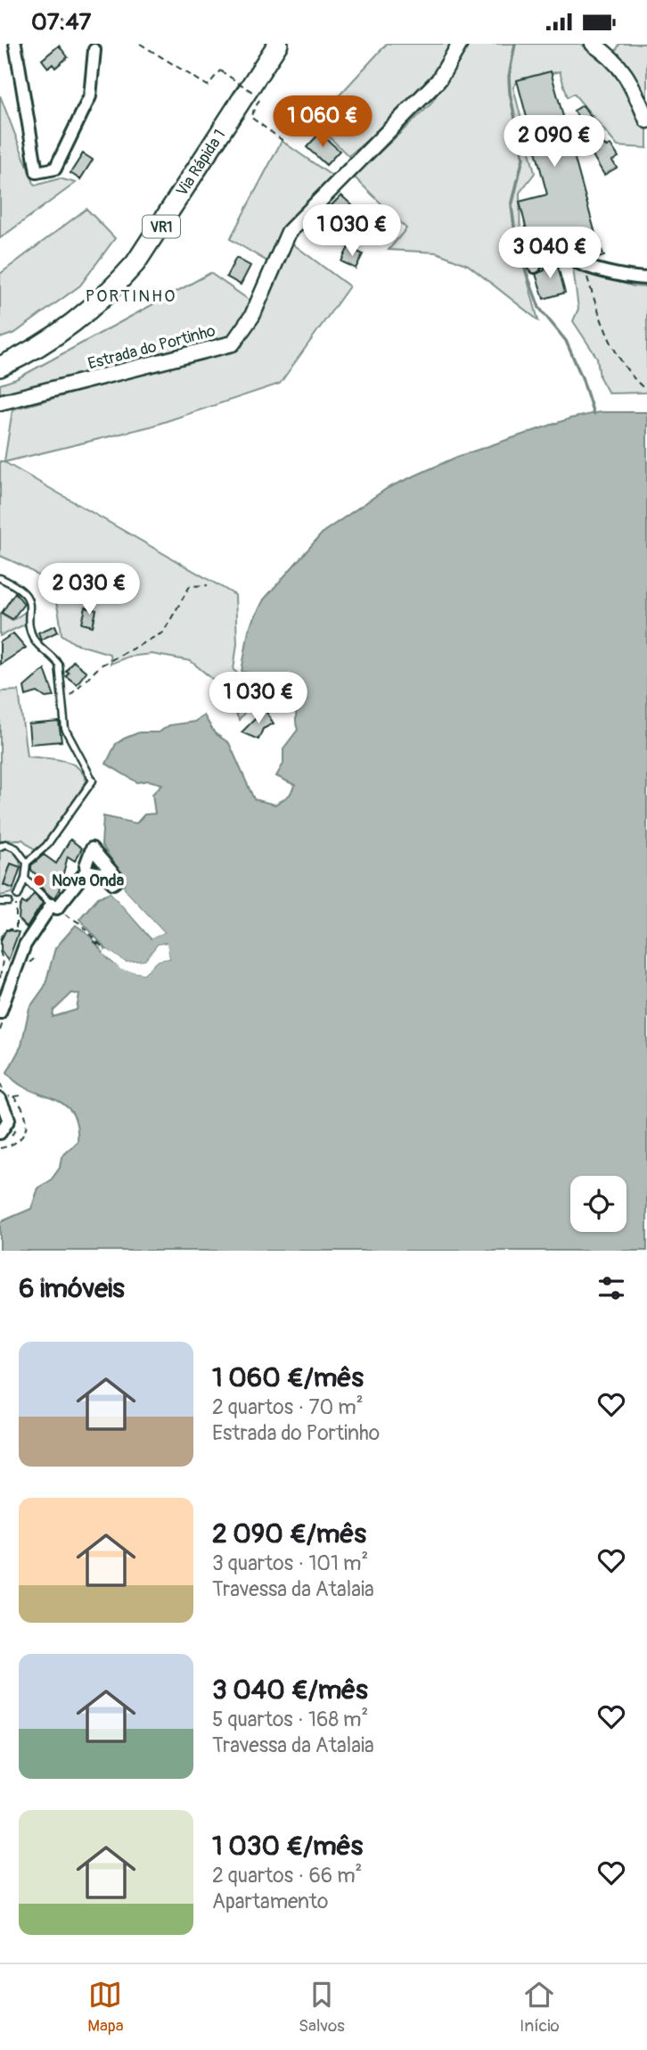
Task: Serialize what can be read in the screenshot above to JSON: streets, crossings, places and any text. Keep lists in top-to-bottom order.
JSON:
{
  "streets": {
    "highway": ["Via Rápida 1", "VR1"],
    "street": ["Estrada do Portinho"]
  },
  "districts": ["PORTINHO"],
  "places": ["Nova Onda"],
  "page": {
    "status": "07:47",
    "price": [
      "1 060 €",
      "2 090 €",
      "1 030 €",
      "3 040 €",
      "2 030 €",
      "1 030 €"
    ],
    "heading": "6 imóveis",
    "list": [
      {
        "name": "1 060 €/mês",
        "note": "2 quartos · 70 m² · Estrada do Portinho"
      },
      {
        "name": "2 090 €/mês",
        "note": "3 quartos · 101 m² · Travessa da Atalaia"
      },
      {
        "name": "3 040 €/mês",
        "note": "5 quartos · 168 m² · Travessa da Atalaia"
      },
      {
        "name": "1 030 €/mês",
        "note": "2 quartos · 66 m² · Apartamento"
      }
    ],
    "tabs": ["Mapa", "Salvos", "Início"]
  }
}
